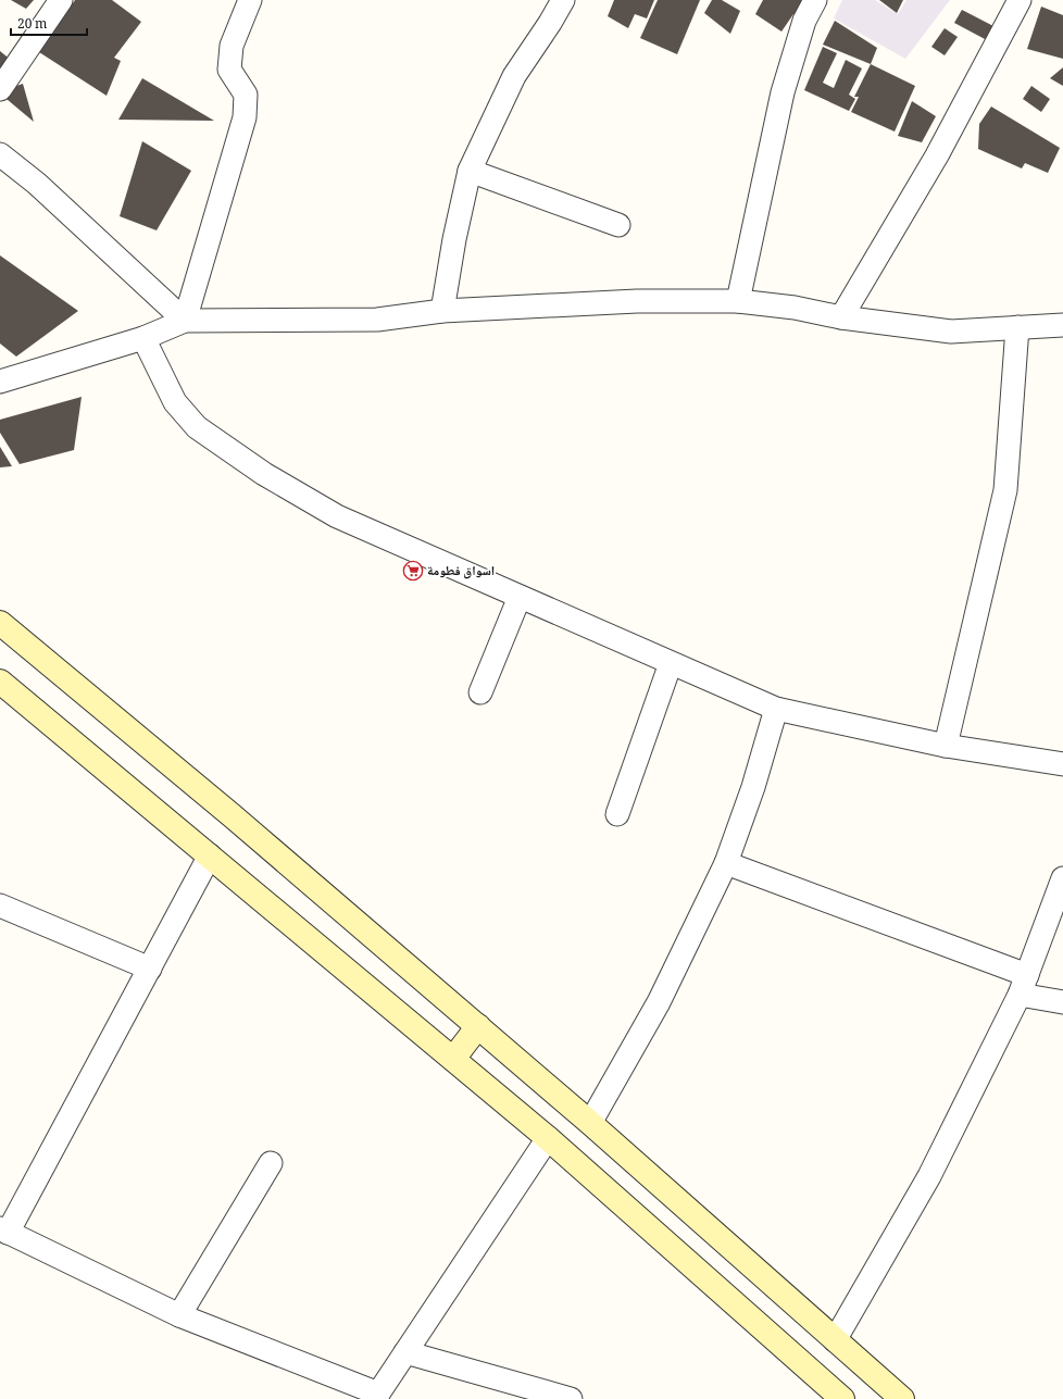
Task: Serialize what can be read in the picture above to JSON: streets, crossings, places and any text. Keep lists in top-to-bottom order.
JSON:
{
  "places": {
    "supermarket": ["اسواق فطومة"]
  },
  "scale_bar": "20 m"
}
